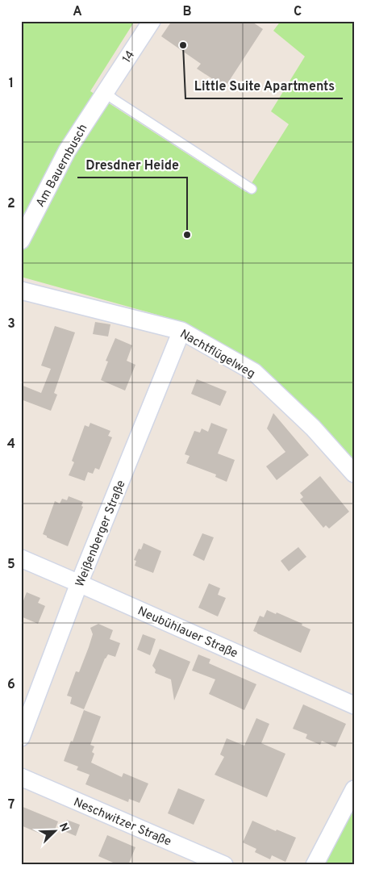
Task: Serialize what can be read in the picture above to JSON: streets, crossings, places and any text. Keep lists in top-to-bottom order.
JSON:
{
  "streets": {
    "street": [
      "14",
      "Am Bauernbusch",
      "Nachtflügelweg",
      "Weißenberger Straße",
      "Neubühlauer Straße",
      "Neschwitzer Straße"
    ]
  },
  "crossings": [
    ["14", "Am Bauernbusch"],
    ["Nachtflügelweg", "Weißenberger Straße"],
    ["Weißenberger Straße", "Neubühlauer Straße"]
  ],
  "places": ["Little Suite Apartments", "Dresdner Heide"],
  "north": "top right",
  "grid": {
    "columns": ["A", "B", "C"],
    "rows": [
      "1",
      "2",
      "3",
      "4",
      "5",
      "6",
      "7"
    ]
  }
}
